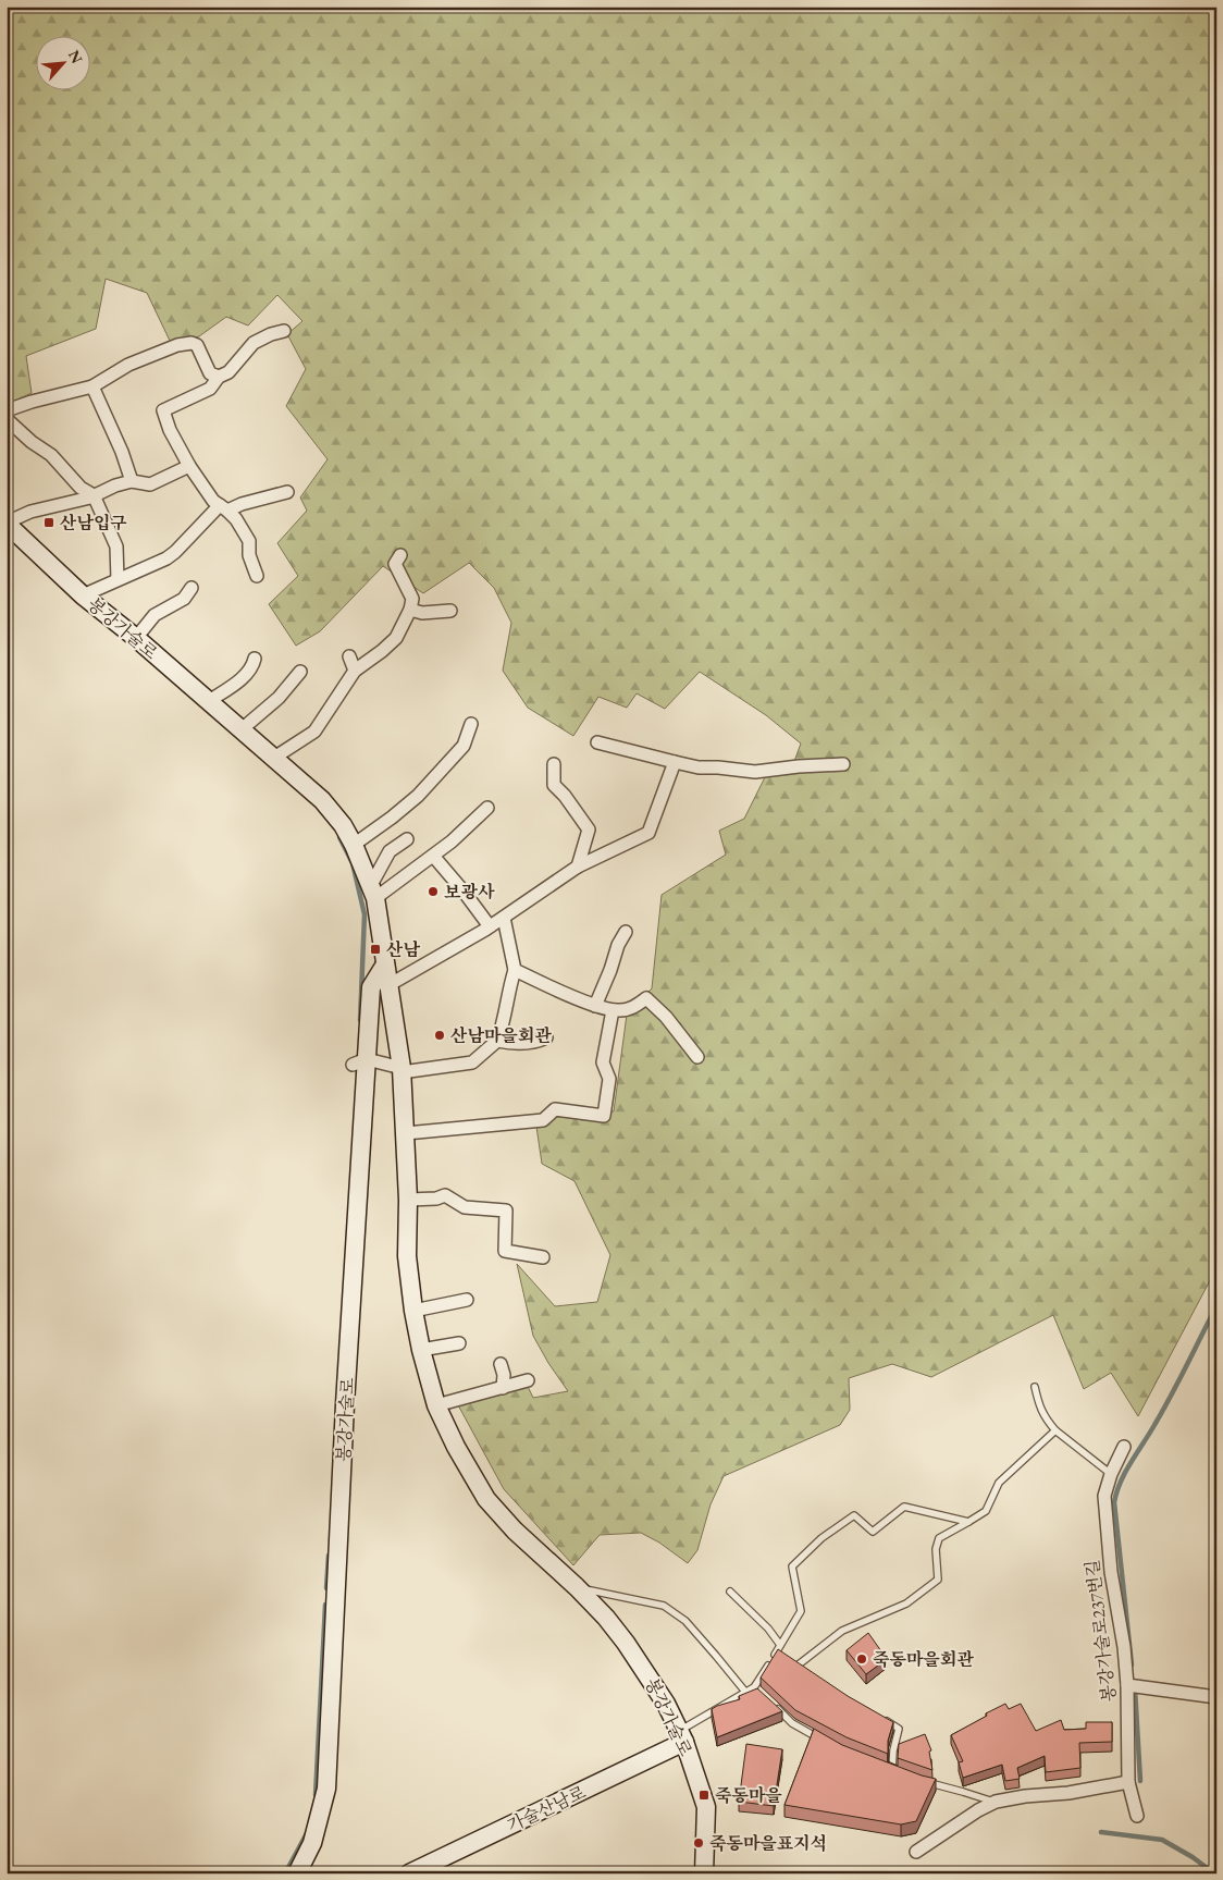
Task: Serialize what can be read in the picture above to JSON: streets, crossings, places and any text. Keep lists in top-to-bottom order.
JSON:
{
  "streets": {
    "street": ["봉강가술로", "봉강가술로237번길", "가술산남로"]
  },
  "crossings": [
    ["봉강가술로", "가술산남로"]
  ],
  "places": {
    "transit": ["산남입구", "산남", "죽동마을"],
    "other": [
      "보광사",
      "산남마을회관",
      "죽동마을회관",
      "죽동마을표지석"
    ]
  },
  "north": "top right"
}
